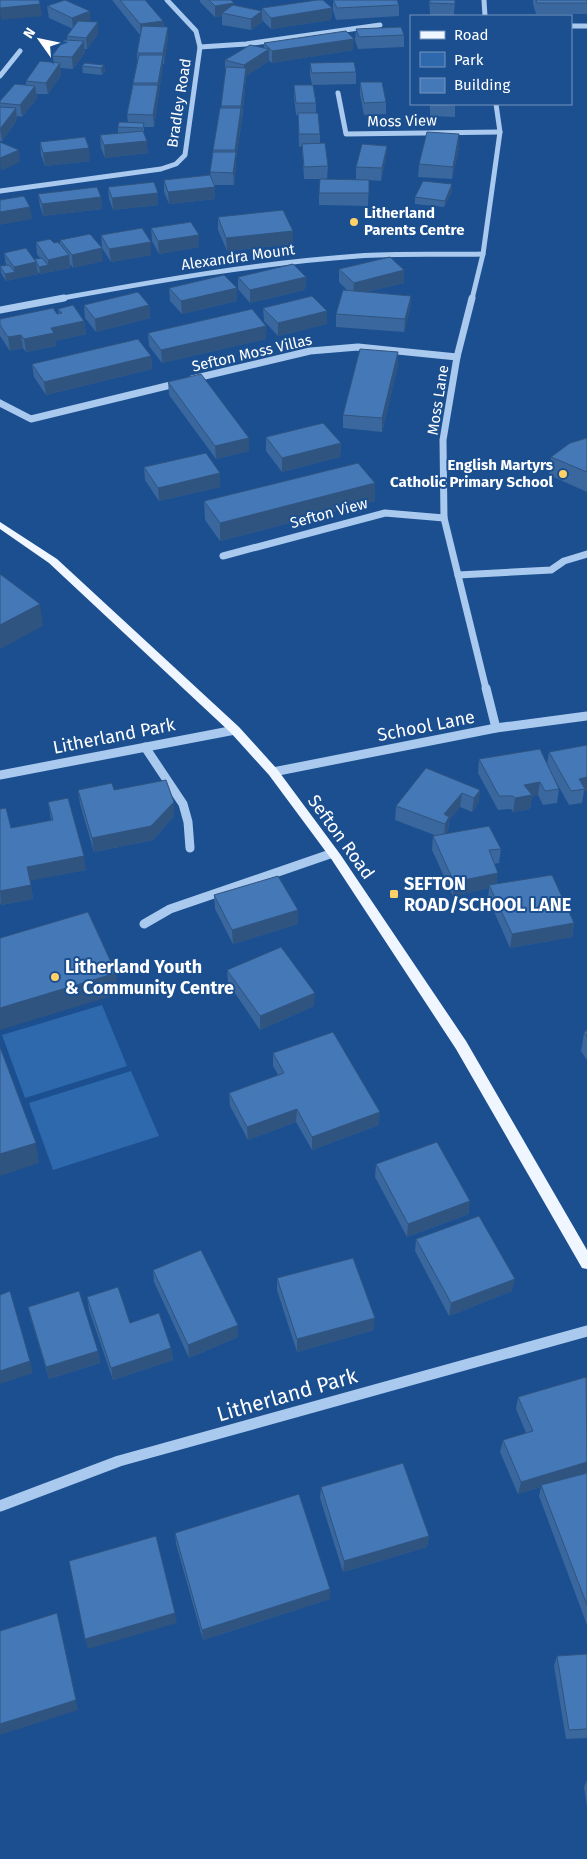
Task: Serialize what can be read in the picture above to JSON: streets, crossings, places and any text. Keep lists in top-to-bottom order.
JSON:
{
  "streets": {
    "main road": ["Sefton Road"],
    "street": [
      "Bradley Road",
      "Moss View",
      "Alexandra Mount",
      "Sefton Moss Villas",
      "Moss Lane",
      "Sefton View",
      "School Lane",
      "Litherland Park"
    ]
  },
  "crossings": [
    ["Moss View", "Moss Lane"],
    ["Alexandra Mount", "Moss Lane"],
    ["Sefton Moss Villas", "Moss Lane"],
    ["Moss Lane", "Sefton View"],
    ["Moss Lane", "School Lane"],
    ["School Lane", "Sefton Road"],
    ["Litherland Park", "Sefton Road"]
  ],
  "places": {
    "other": ["Litherland Parents Centre", "English Martyrs Catholic Primary School", "Litherland Youth & Community Centre"],
    "transit": ["SEFTON ROAD/SCHOOL LANE"]
  },
  "legend": ["Road", "Park", "Building"],
  "north": "top left"
}
